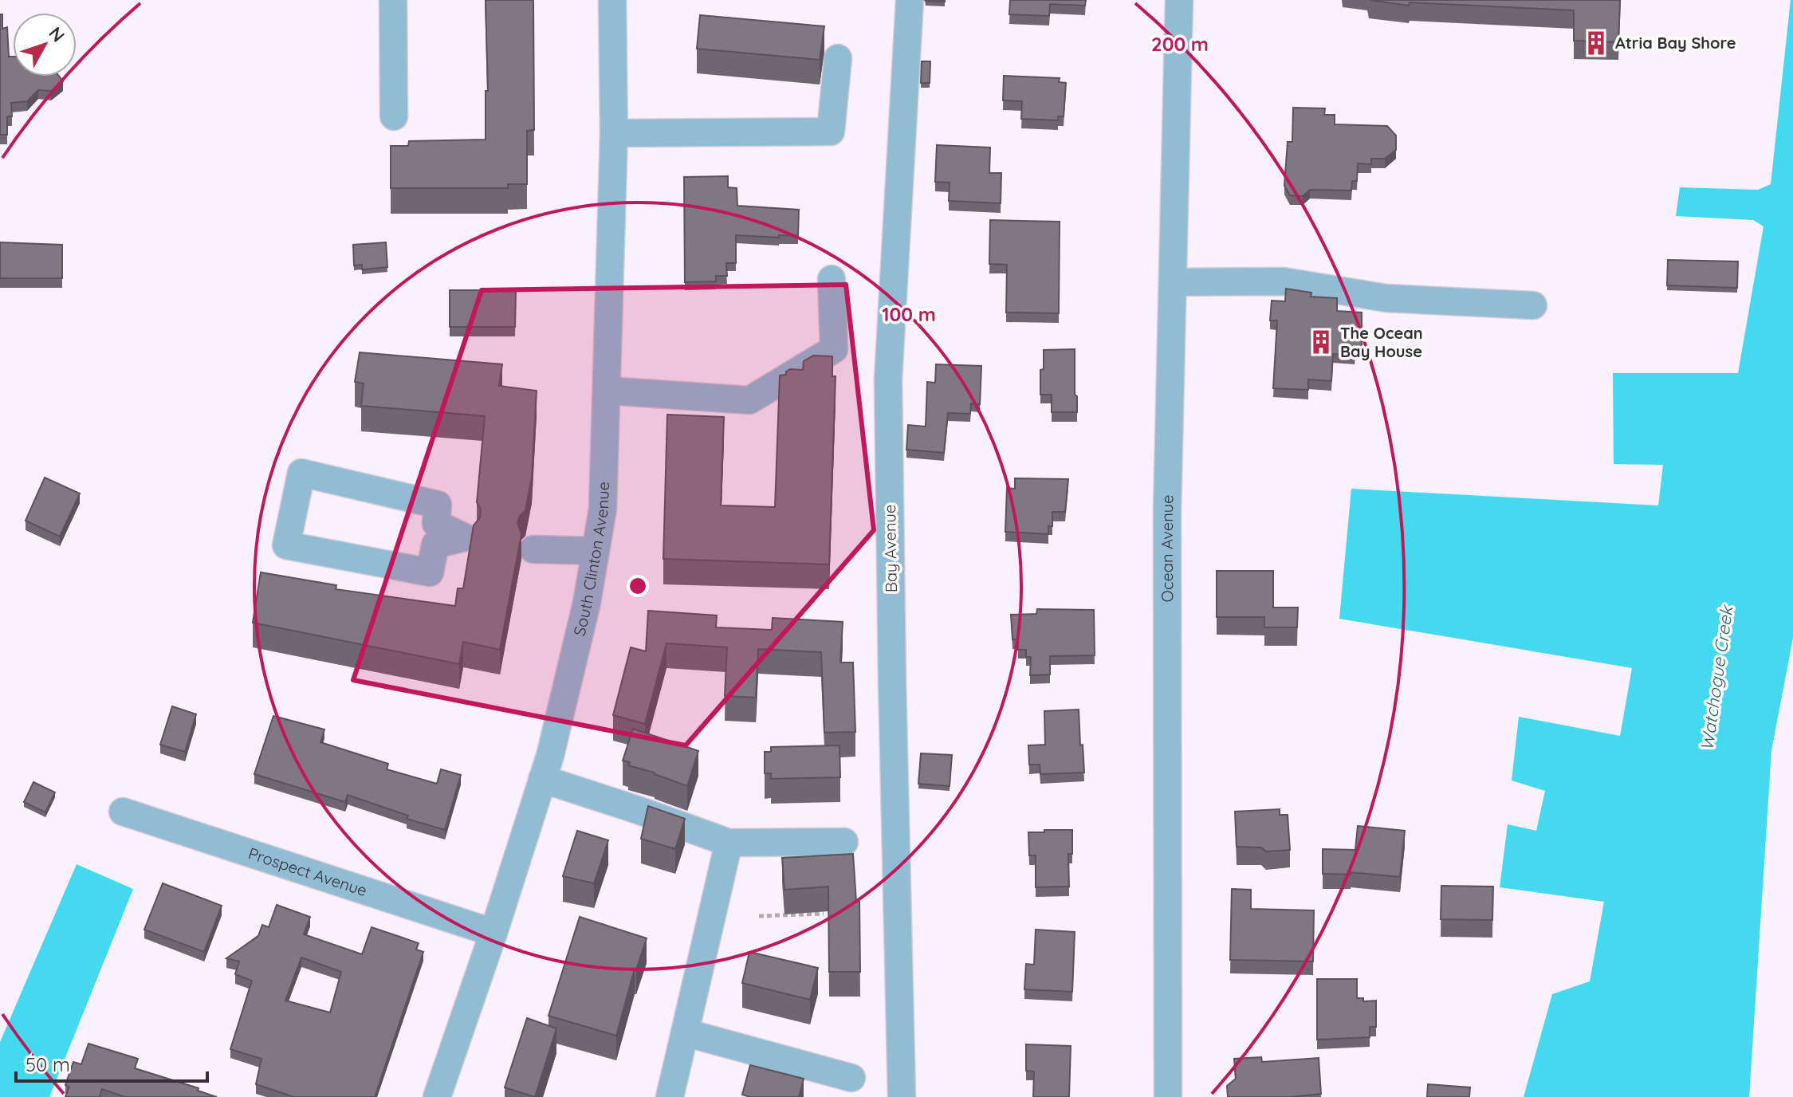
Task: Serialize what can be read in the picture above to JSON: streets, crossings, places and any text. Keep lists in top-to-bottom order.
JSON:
{
  "streets": {
    "street": [
      "Bay Avenue",
      "Ocean Avenue",
      "South Clinton Avenue",
      "Prospect Avenue"
    ]
  },
  "crossings": [
    ["South Clinton Avenue", "Prospect Avenue"]
  ],
  "water": ["Watchogue Creek"],
  "places": {
    "building": ["Atria Bay Shore", "The Ocean Bay House"]
  },
  "scale_bar": "50 m",
  "north": "top right",
  "rings": ["200 m", "100 m"]
}
